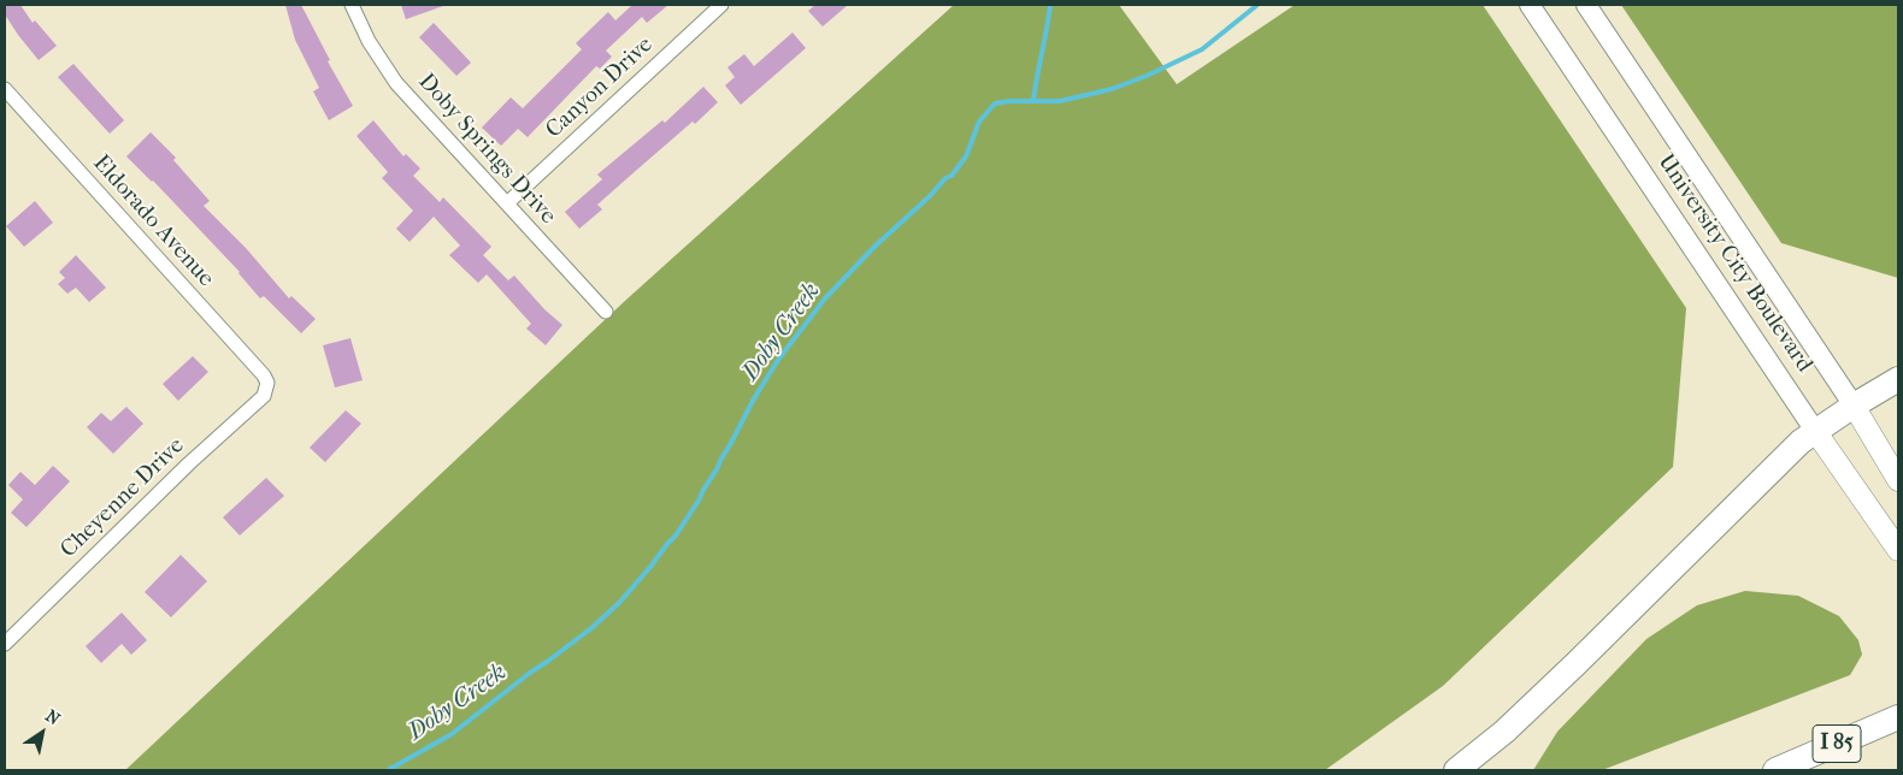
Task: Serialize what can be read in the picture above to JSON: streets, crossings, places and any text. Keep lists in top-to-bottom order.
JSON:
{
  "streets": {
    "highway": ["I 85"],
    "main road": ["University City Boulevard"],
    "street": [
      "Canyon Drive",
      "Doby Springs Drive",
      "Eldorado Avenue",
      "Cheyenne Drive"
    ]
  },
  "crossings": [
    ["Canyon Drive", "Doby Springs Drive"],
    ["Eldorado Avenue", "Cheyenne Drive"]
  ],
  "water": ["Doby Creek"],
  "north": "top right"
}
